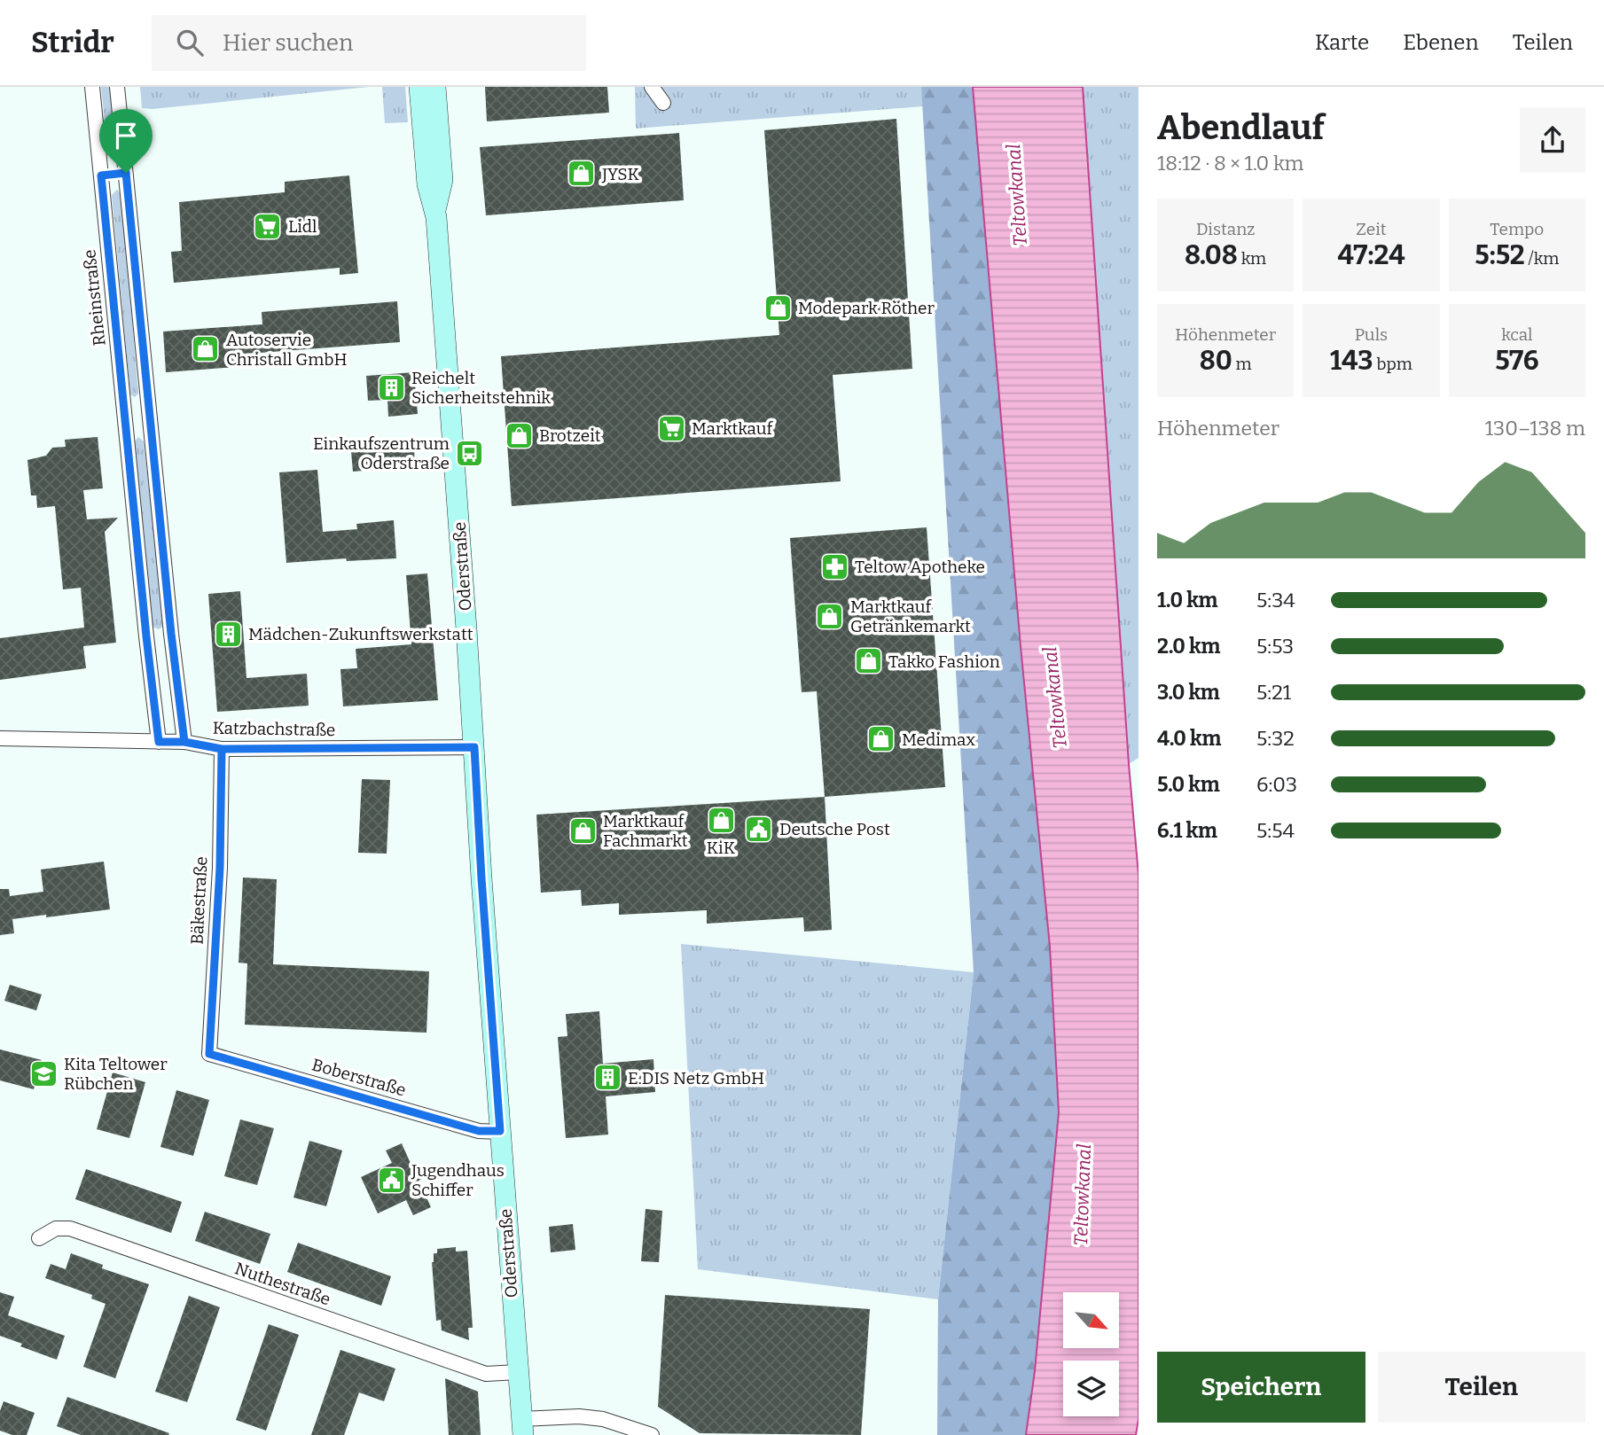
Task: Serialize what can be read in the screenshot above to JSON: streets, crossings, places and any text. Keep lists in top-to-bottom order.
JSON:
{
  "streets": {
    "main road": ["Oderstraße"],
    "street": [
      "Rheinstraße",
      "Katzbachstraße",
      "Bäkestraße",
      "Boberstraße",
      "Nuthestraße"
    ]
  },
  "crossings": [
    ["Rheinstraße", "Katzbachstraße"],
    ["Oderstraße", "Katzbachstraße"],
    ["Oderstraße", "Boberstraße"],
    ["Oderstraße", "Nuthestraße"],
    ["Katzbachstraße", "Bäkestraße"],
    ["Bäkestraße", "Boberstraße"]
  ],
  "water": ["Teltowkanal"],
  "places": {
    "shop": [
      "JYSK",
      "Modepark Röther",
      "Autoservie Christall GmbH",
      "Brotzeit",
      "Marktkauf Getränkemarkt",
      "Takko Fashion",
      "Medimax",
      "KiK",
      "Marktkauf Fachmarkt"
    ],
    "supermarket": ["Lidl", "Marktkauf"],
    "building": ["Reichelt Sicherheitstehnik", "Mädchen-Zukunftswerkstatt", "E.DIS Netz GmbH"],
    "bus stop": ["Einkaufszentrum Oderstraße"],
    "pharmacy": ["Teltow Apotheke"],
    "public building": ["Deutsche Post", "Jugendhaus Schiffer"],
    "school or university": ["Kita Teltower Rübchen"]
  },
  "north": "bottom right",
  "page": {
    "header": "Stridr",
    "search": "Hier suchen",
    "nav": ["Karte", "Ebenen", "Teilen"],
    "heading": ["Abendlauf", "18:12 · 8 × 1.0 km"],
    "stats": [
      ["Distanz", "8.08 km"],
      ["Zeit", "47:24"],
      ["Tempo", "5:52 /km"],
      ["Höhenmeter", "80 m"],
      ["Puls", "143 bpm"],
      ["kcal", "576"]
    ],
    "chart": ["Höhenmeter", "130–138 m"],
    "list": [
      {
        "name": "1.0 km",
        "note": "5:34"
      },
      {
        "name": "2.0 km",
        "note": "5:53"
      },
      {
        "name": "3.0 km",
        "note": "5:21"
      },
      {
        "name": "4.0 km",
        "note": "5:32"
      },
      {
        "name": "5.0 km",
        "note": "6:03"
      },
      {
        "name": "6.1 km",
        "note": "5:54"
      }
    ],
    "buttons": ["Speichern", "Teilen"]
  }
}
